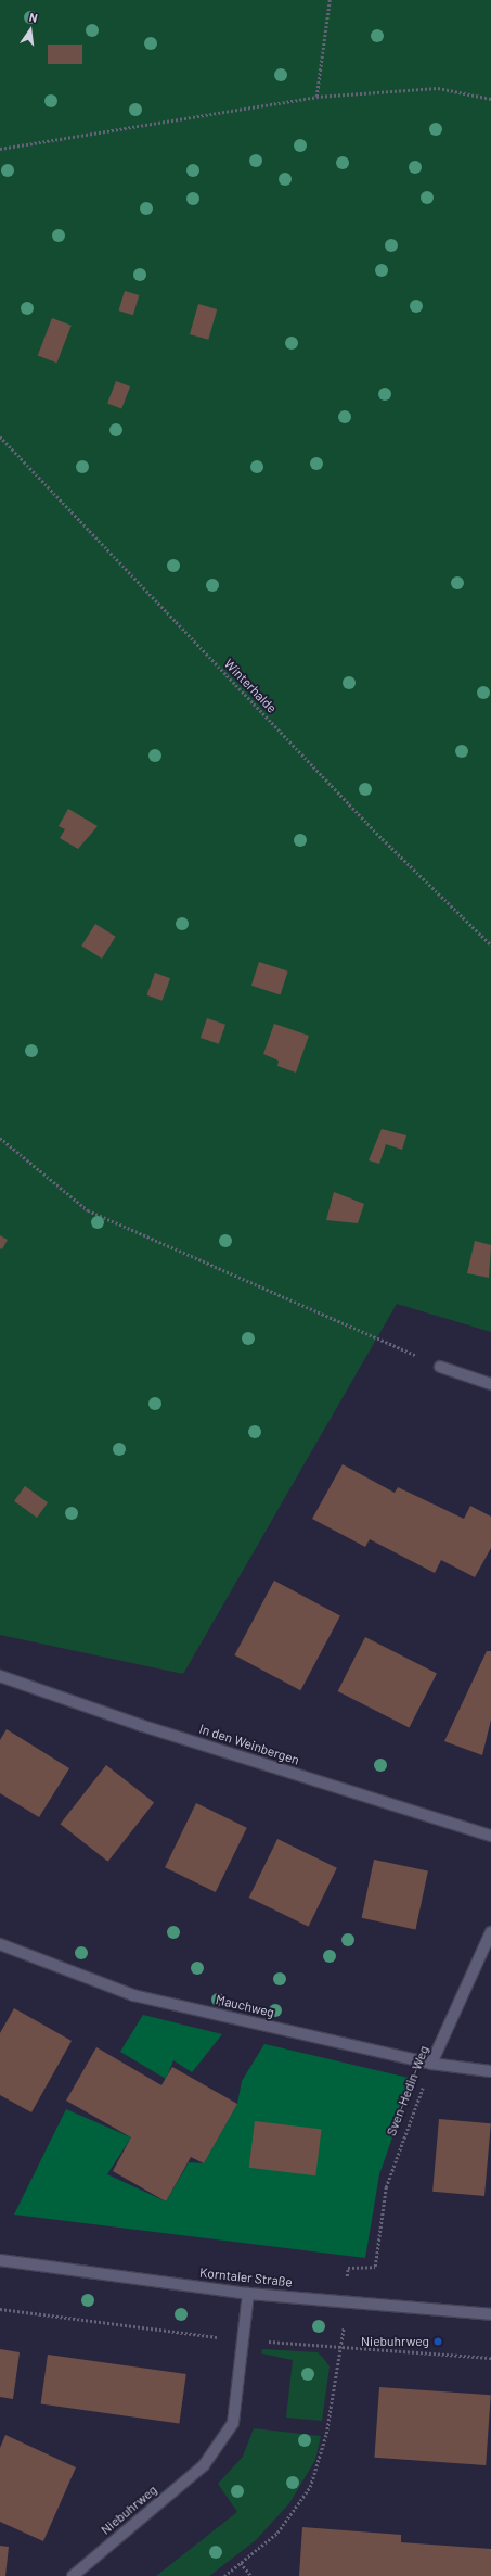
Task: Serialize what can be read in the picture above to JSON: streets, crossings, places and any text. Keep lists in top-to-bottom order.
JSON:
{
  "streets": {
    "street": [
      "In den Weinbergen",
      "Mauchweg",
      "Sven-Hedin-Weg",
      "Korntaler Straße",
      "Niebuhrweg"
    ],
    "path": ["Winterhalde"]
  },
  "crossings": [
    ["Mauchweg", "Sven-Hedin-Weg"],
    ["Korntaler Straße", "Niebuhrweg"]
  ],
  "places": ["Niebuhrweg"],
  "north": "top"
}
